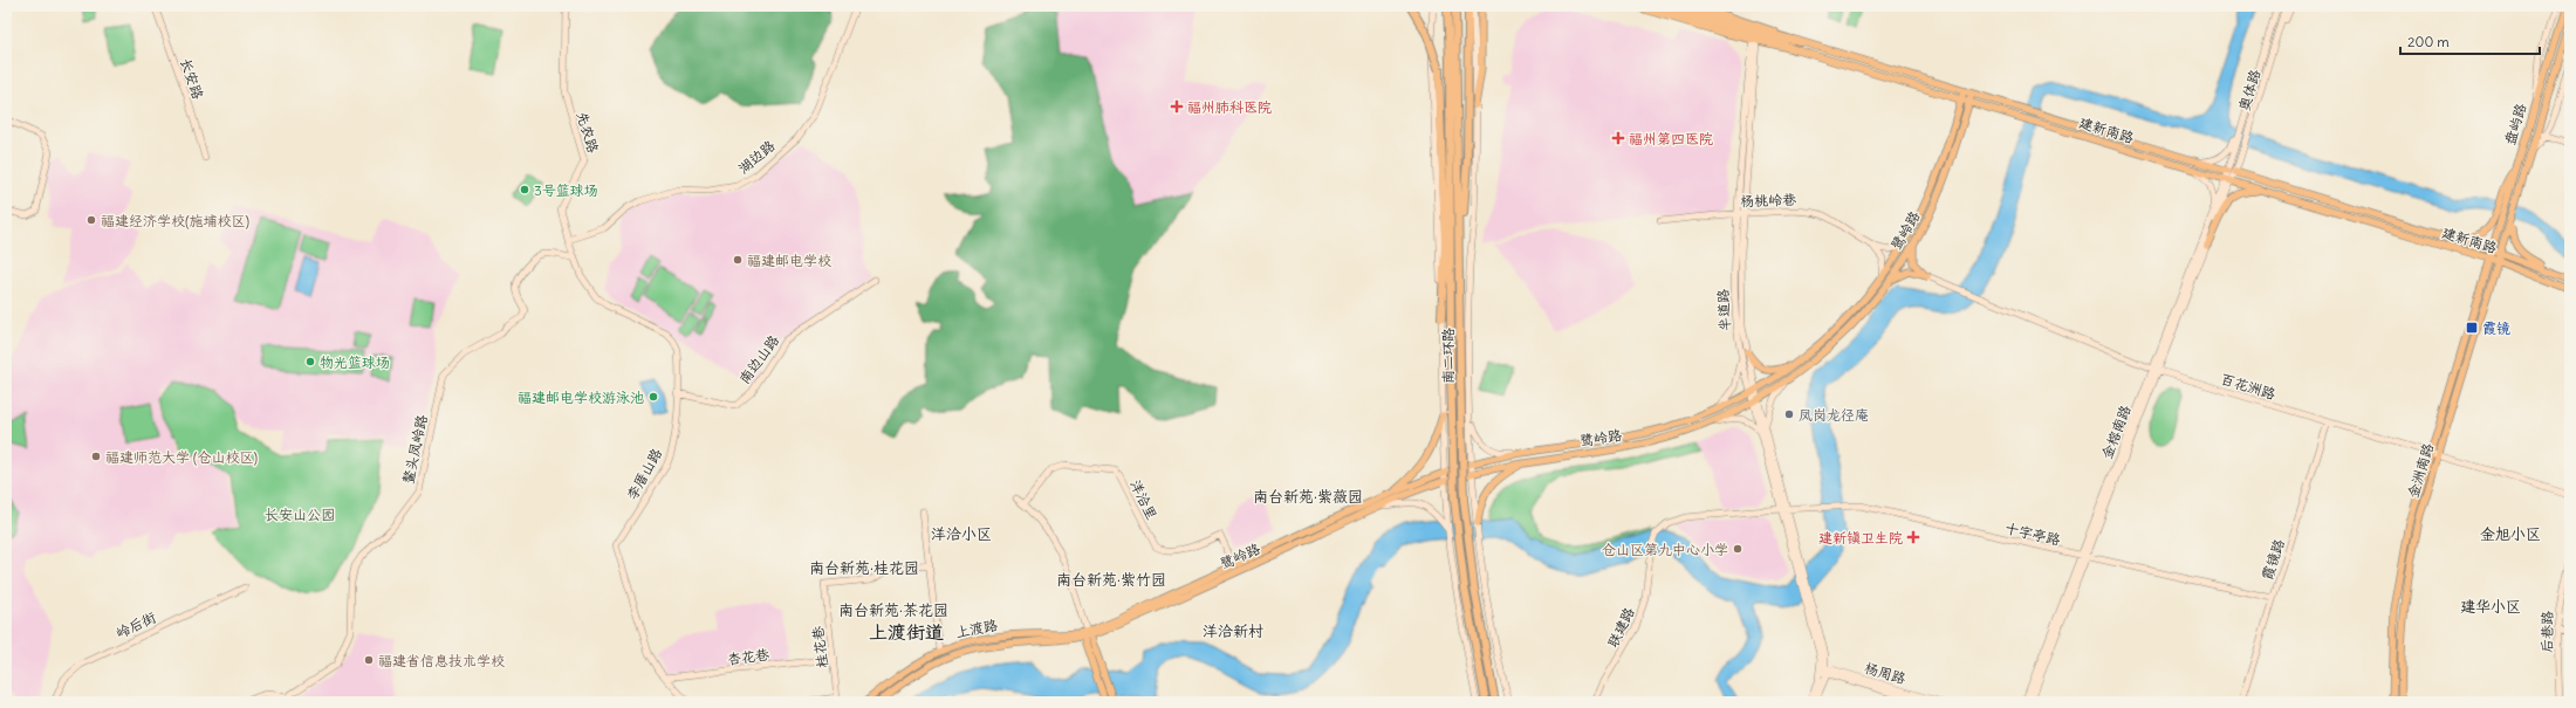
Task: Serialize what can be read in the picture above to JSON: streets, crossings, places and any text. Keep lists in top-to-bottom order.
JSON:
{
  "streets": {
    "highway": ["南二环路"],
    "main road": [
      "盘屿路",
      "建新南路",
      "鹭岭路",
      "金洲南路",
      "上渡路"
    ],
    "street": [
      "长安路",
      "奥体路",
      "先农路",
      "湖边路",
      "杨桃岭巷",
      "半道路",
      "南边山路",
      "百花洲路",
      "金榕南路",
      "鳌头凤岭路",
      "李厝山路",
      "洋洽里",
      "十字亭路",
      "霞镜路",
      "岭后街",
      "联建路",
      "后巷路",
      "桂花巷",
      "杏花巷",
      "杨周路"
    ]
  },
  "crossings": [
    ["奥体路", "建新南路"],
    ["奥体路", "金榕南路"],
    ["盘屿路", "建新南路"],
    ["盘屿路", "金洲南路"],
    ["建新南路", "鹭岭路"],
    ["建新南路", "半道路"],
    ["建新南路", "金榕南路"],
    ["建新南路", "金洲南路"],
    ["先农路", "湖边路"],
    ["先农路", "鳌头凤岭路"],
    ["先农路", "李厝山路"],
    ["杨桃岭巷", "半道路"],
    ["鹭岭路", "半道路"],
    ["鹭岭路", "洋洽里"],
    ["鹭岭路", "上渡路"],
    ["半道路", "十字亭路"],
    ["半道路", "联建路"],
    ["南边山路", "李厝山路"],
    ["百花洲路", "金榕南路"],
    ["百花洲路", "金洲南路"],
    ["百花洲路", "霞镜路"],
    ["金榕南路", "十字亭路"],
    ["鳌头凤岭路", "李厝山路"],
    ["李厝山路", "杏花巷"],
    ["十字亭路", "霞镜路"],
    ["十字亭路", "联建路"],
    ["桂花巷", "杏花巷"]
  ],
  "districts": [
    "南台新苑·紫薇园",
    "洋洽小区",
    "金旭小区",
    "南台新苑·桂花园",
    "南台新苑·紫竹园",
    "建华小区",
    "南台新苑·茶花园",
    "洋洽新村",
    "上渡街道"
  ],
  "parks": ["长安山公园"],
  "places": {
    "health": ["福州肺科医院", "福州第四医院", "建新镇卫生院"],
    "other": [
      "3号篮球场",
      "福建经济学校(施埔校区)",
      "福建邮电学校",
      "物光篮球场",
      "福建邮电学校游泳池",
      "凤岗龙径庵",
      "福建师范大学 (仓山校区)",
      "仓山区第九中心小学",
      "福建省信息技术学校"
    ],
    "transit": ["霞镜"]
  },
  "scale_bar": "200 m"
}
